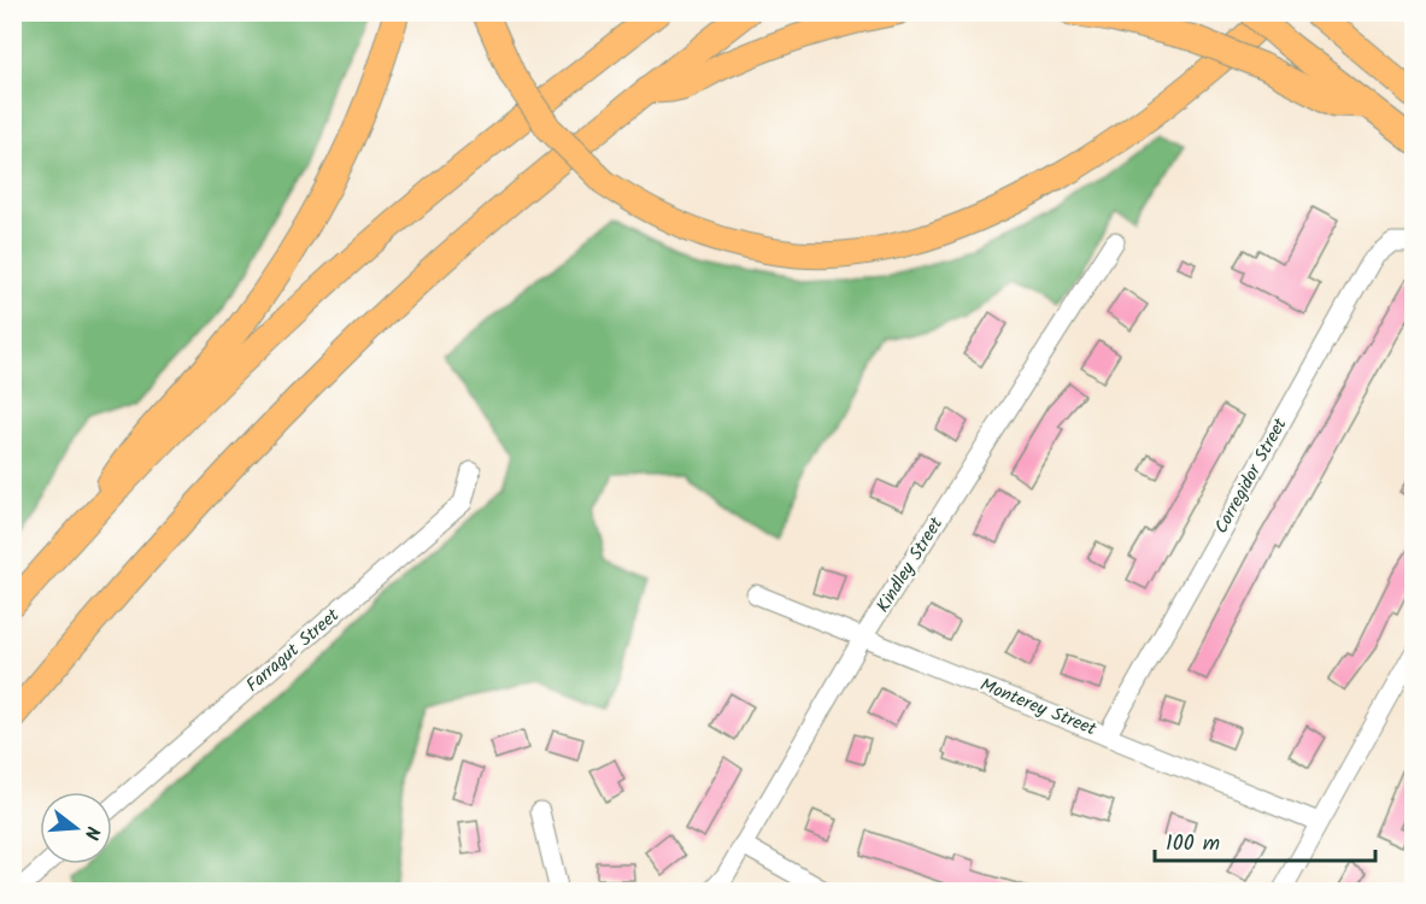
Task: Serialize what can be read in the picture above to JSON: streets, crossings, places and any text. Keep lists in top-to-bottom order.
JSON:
{
  "streets": {
    "street": [
      "Corregidor Street",
      "Kindley Street",
      "Farragut Street",
      "Monterey Street"
    ]
  },
  "crossings": [
    ["Corregidor Street", "Monterey Street"],
    ["Kindley Street", "Monterey Street"]
  ],
  "scale_bar": "100 m",
  "north": "right"
}
